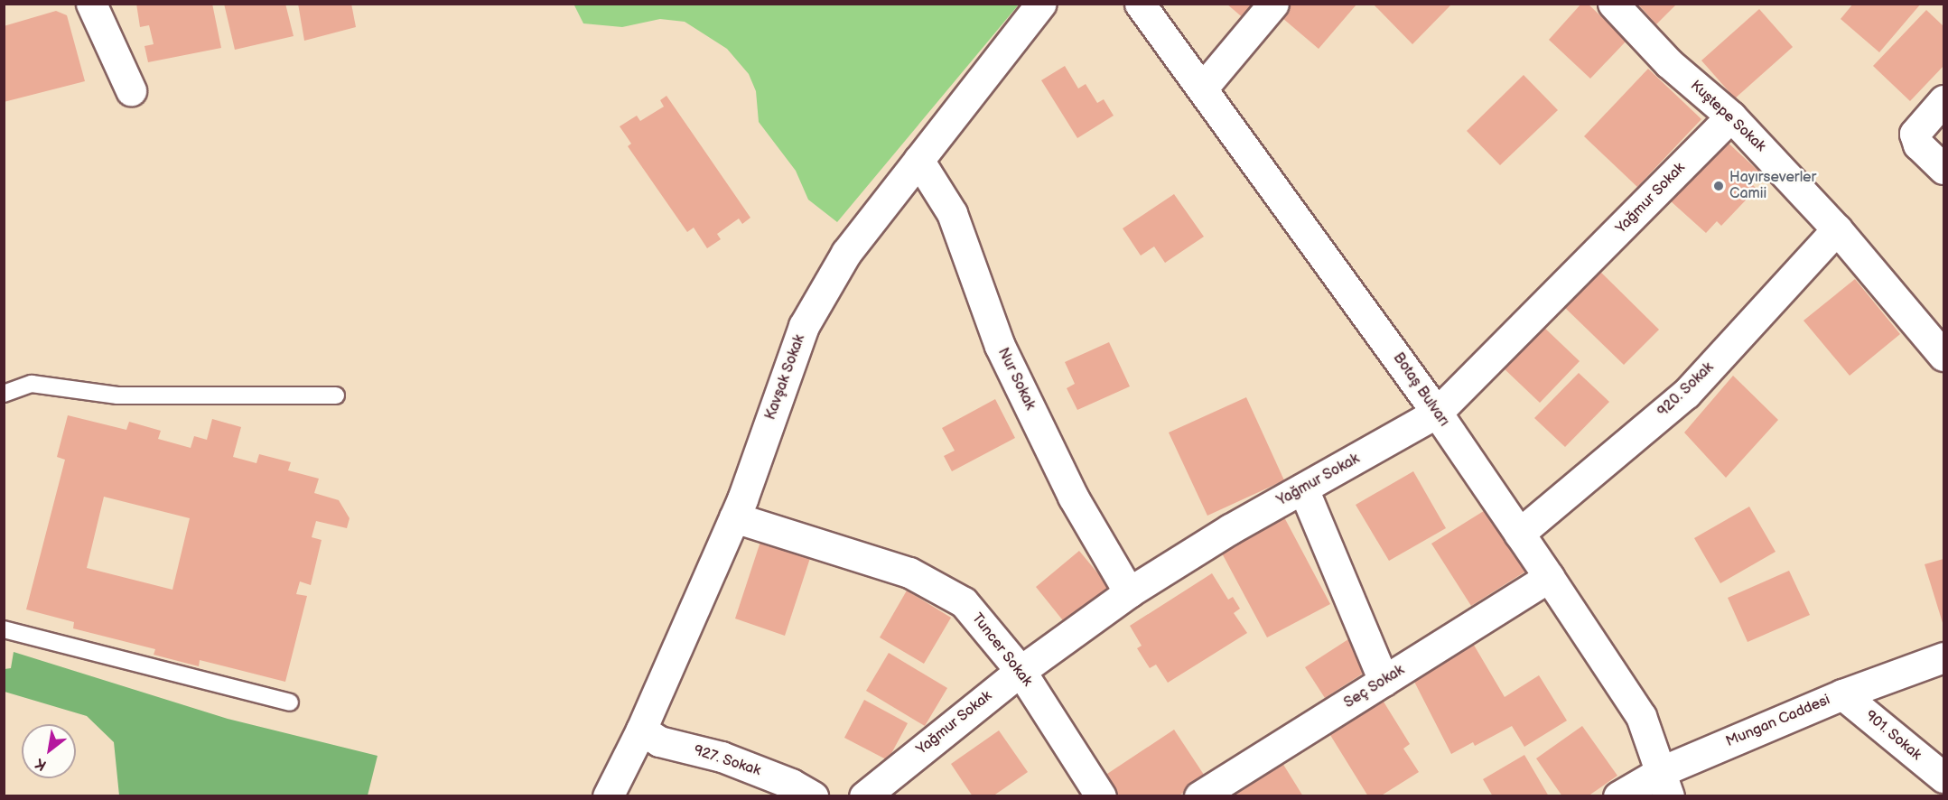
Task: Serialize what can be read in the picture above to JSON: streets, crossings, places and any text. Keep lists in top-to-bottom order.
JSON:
{
  "streets": {
    "street": [
      "Kuştepe Sokak",
      "Yağmur Sokak",
      "Kavşak Sokak",
      "Nur Sokak",
      "Botaş Bulvarı",
      "920. Sokak",
      "Tuncer Sokak",
      "Seç Sokak",
      "Mungan Caddesi",
      "901. Sokak",
      "927. Sokak"
    ]
  },
  "crossings": [
    ["Kuştepe Sokak", "Yağmur Sokak"],
    ["Kuştepe Sokak", "920. Sokak"],
    ["Yağmur Sokak", "Nur Sokak"],
    ["Yağmur Sokak", "Botaş Bulvarı"],
    ["Yağmur Sokak", "Tuncer Sokak"],
    ["Kavşak Sokak", "Nur Sokak"],
    ["Kavşak Sokak", "Tuncer Sokak"],
    ["Kavşak Sokak", "927. Sokak"],
    ["Botaş Bulvarı", "920. Sokak"],
    ["Botaş Bulvarı", "Seç Sokak"],
    ["Botaş Bulvarı", "Mungan Caddesi"],
    ["Mungan Caddesi", "901. Sokak"]
  ],
  "places": ["Hayırseverler Camii"],
  "north": "bottom left"
}
